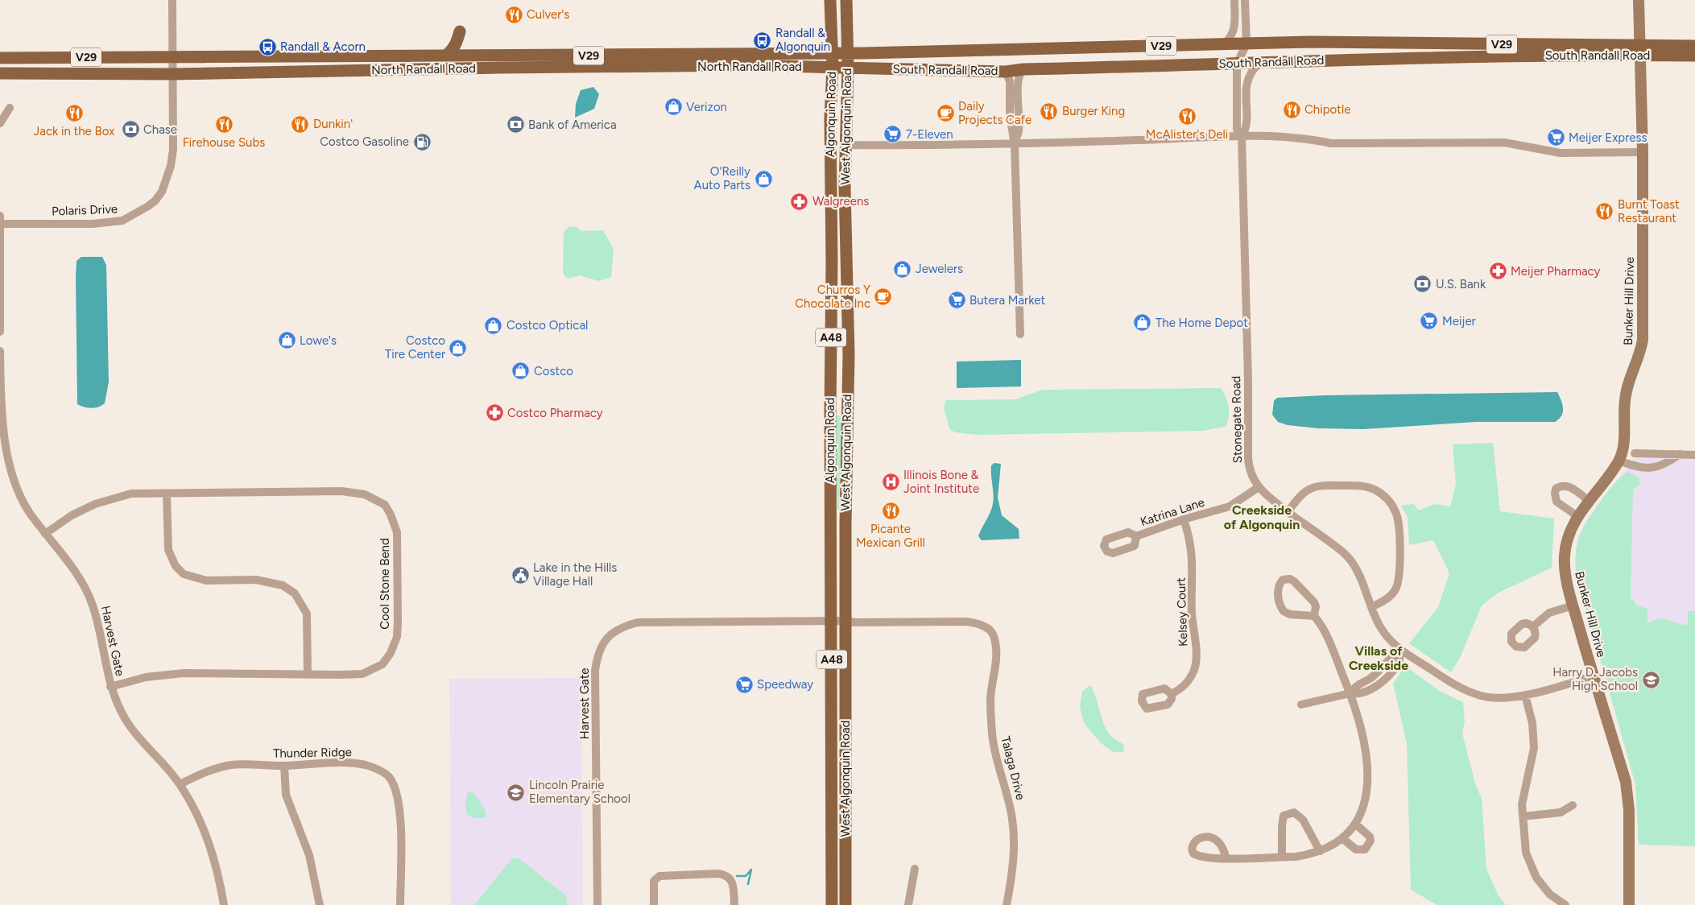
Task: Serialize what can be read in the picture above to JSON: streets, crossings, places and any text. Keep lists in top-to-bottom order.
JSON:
{
  "streets": {
    "main road": [
      "V29",
      "South Randall Road",
      "North Randall Road",
      "Algonquin Road",
      "West Algonquin Road",
      "A48"
    ],
    "street": [
      "Polaris Drive",
      "Bunker Hill Drive",
      "Stonegate Road",
      "Katrina Lane",
      "Cool Stone Bend",
      "Kelsey Court",
      "Harvest Gate",
      "Thunder Ridge",
      "Talaga Drive"
    ]
  },
  "crossings": [
    ["South Randall Road", "North Randall Road"],
    ["South Randall Road", "West Algonquin Road"],
    ["South Randall Road", "Bunker Hill Drive"],
    ["South Randall Road", "Stonegate Road"],
    ["North Randall Road", "Algonquin Road"],
    ["North Randall Road", "West Algonquin Road"],
    ["North Randall Road", "Polaris Drive"],
    ["Algonquin Road", "Harvest Gate"],
    ["Algonquin Road", "Talaga Drive"],
    ["West Algonquin Road", "Talaga Drive"],
    ["Bunker Hill Drive", "Stonegate Road"],
    ["Stonegate Road", "Katrina Lane"],
    ["Katrina Lane", "Kelsey Court"],
    ["Cool Stone Bend", "Harvest Gate"],
    ["Harvest Gate", "Thunder Ridge"],
    ["Harvest Gate", "Talaga Drive"]
  ],
  "districts": ["Creekside of Algonquin", "Villas of Creekside"],
  "places": {
    "restaurant": [
      "Culver's",
      "Chipotle",
      "Burger King",
      "Jack in the Box",
      "McAlister's Deli",
      "Firehouse Subs",
      "Dunkin'",
      "Burnt Toast Restaurant",
      "Picante Mexican Grill"
    ],
    "bus stop": ["Randall & Algonquin", "Randall & Acorn"],
    "shop": [
      "Verizon",
      "O'Reilly Auto Parts",
      "Jewelers",
      "The Home Depot",
      "Costco Optical",
      "Lowe's",
      "Costco Tire Center",
      "Costco"
    ],
    "cafe": ["Daily Projects Cafe", "Churros Y Chocolate Inc"],
    "bank": ["Bank of America", "Chase", "U.S. Bank"],
    "supermarket": [
      "7-Eleven",
      "Meijer Express",
      "Butera Market",
      "Meijer",
      "Speedway"
    ],
    "fuel station": ["Costco Gasoline"],
    "pharmacy": ["Walgreens", "Meijer Pharmacy", "Costco Pharmacy"],
    "hospital": ["Illinois Bone & Joint Institute"],
    "public building": ["Lake in the Hills Village Hall"],
    "school or university": ["Harry D. Jacobs High School", "Lincoln Prairie Elementary School"]
  }
}
